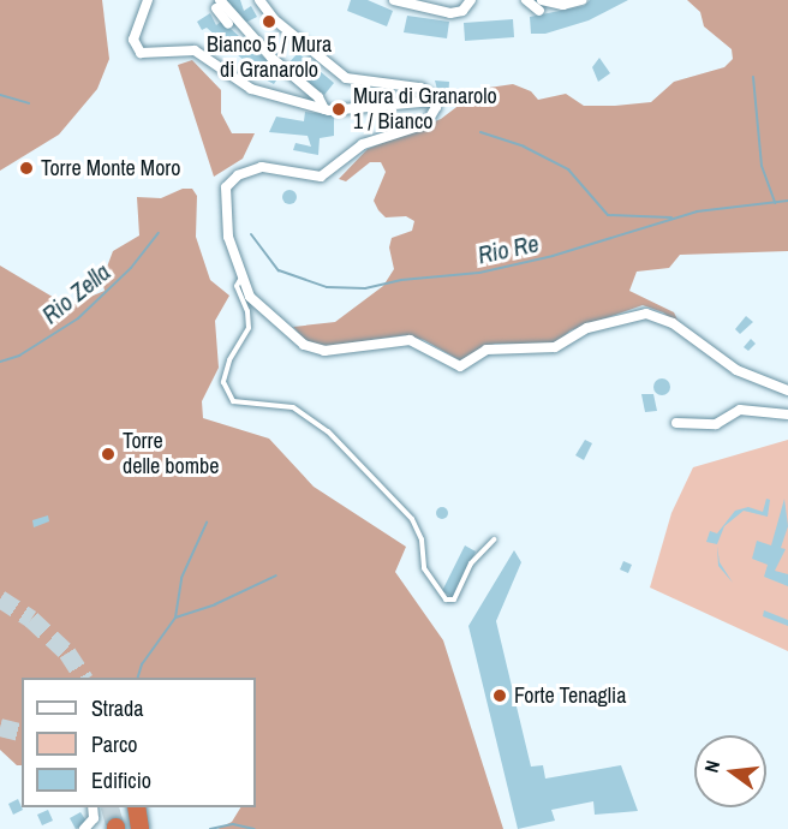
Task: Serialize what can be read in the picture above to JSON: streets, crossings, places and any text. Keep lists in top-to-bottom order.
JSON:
{
  "water": ["Rio Re", "Rio Zella"],
  "places": [
    "Bianco 5 / Mura di Granarolo",
    "Mura di Granarolo 1 / Bianco",
    "Torre Monte Moro",
    "Torre delle bombe",
    "Forte Tenaglia"
  ],
  "legend": ["Strada", "Parco", "Edificio"],
  "north": "left"
}
